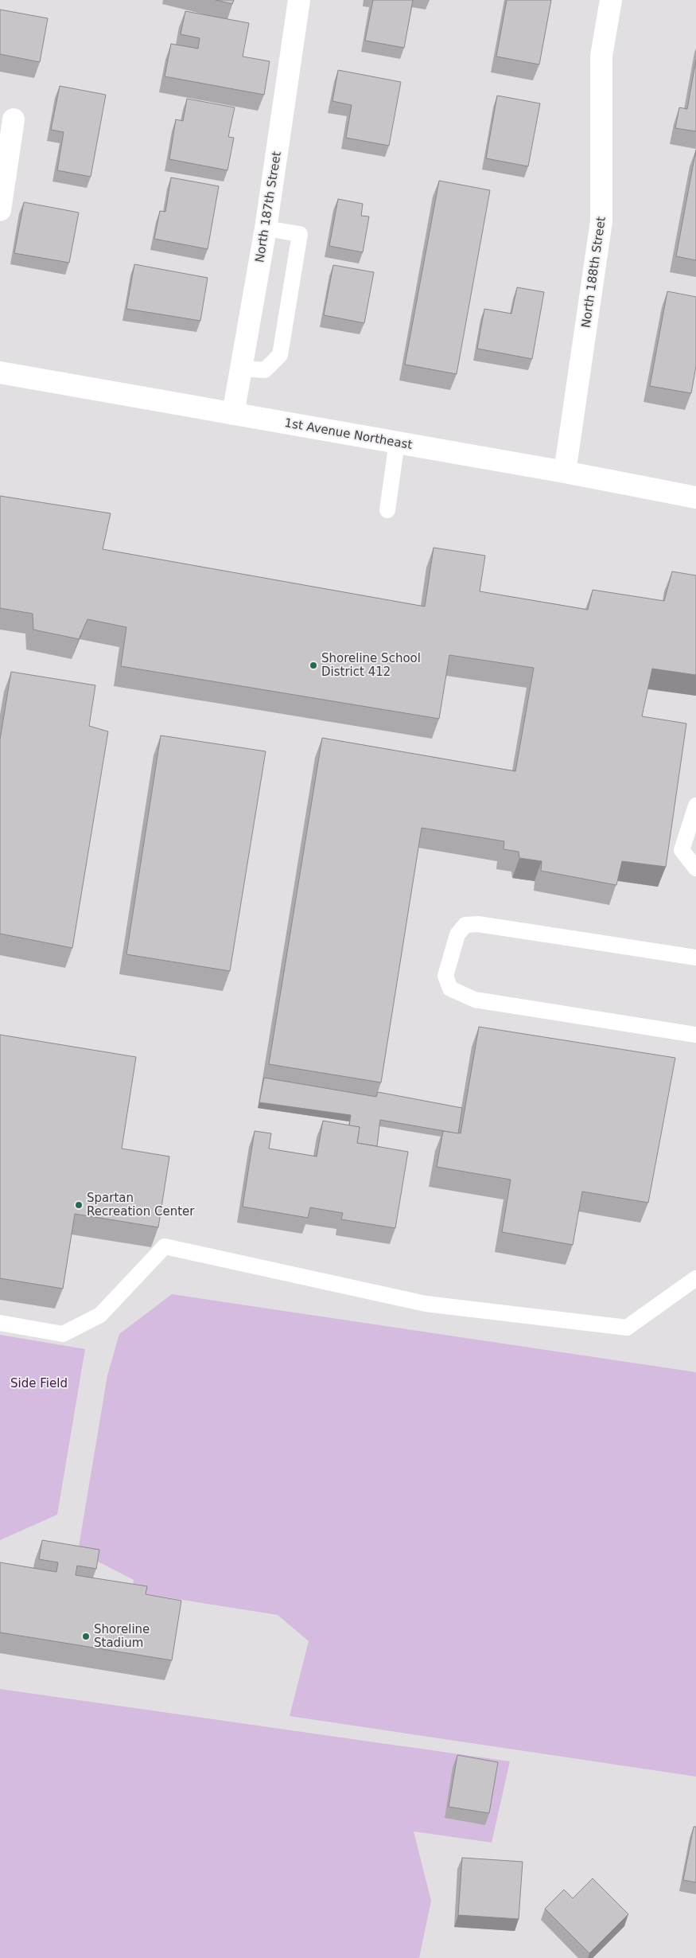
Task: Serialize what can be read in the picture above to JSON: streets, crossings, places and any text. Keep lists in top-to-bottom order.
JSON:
{
  "streets": {
    "street": ["North 187th Street", "North 188th Street", "1st Avenue Northeast"]
  },
  "crossings": [
    ["North 187th Street", "1st Avenue Northeast"],
    ["North 188th Street", "1st Avenue Northeast"]
  ],
  "parks": ["Side Field"],
  "places": ["Shoreline School District 412", "Spartan Recreation Center", "Shoreline Stadium"]
}
